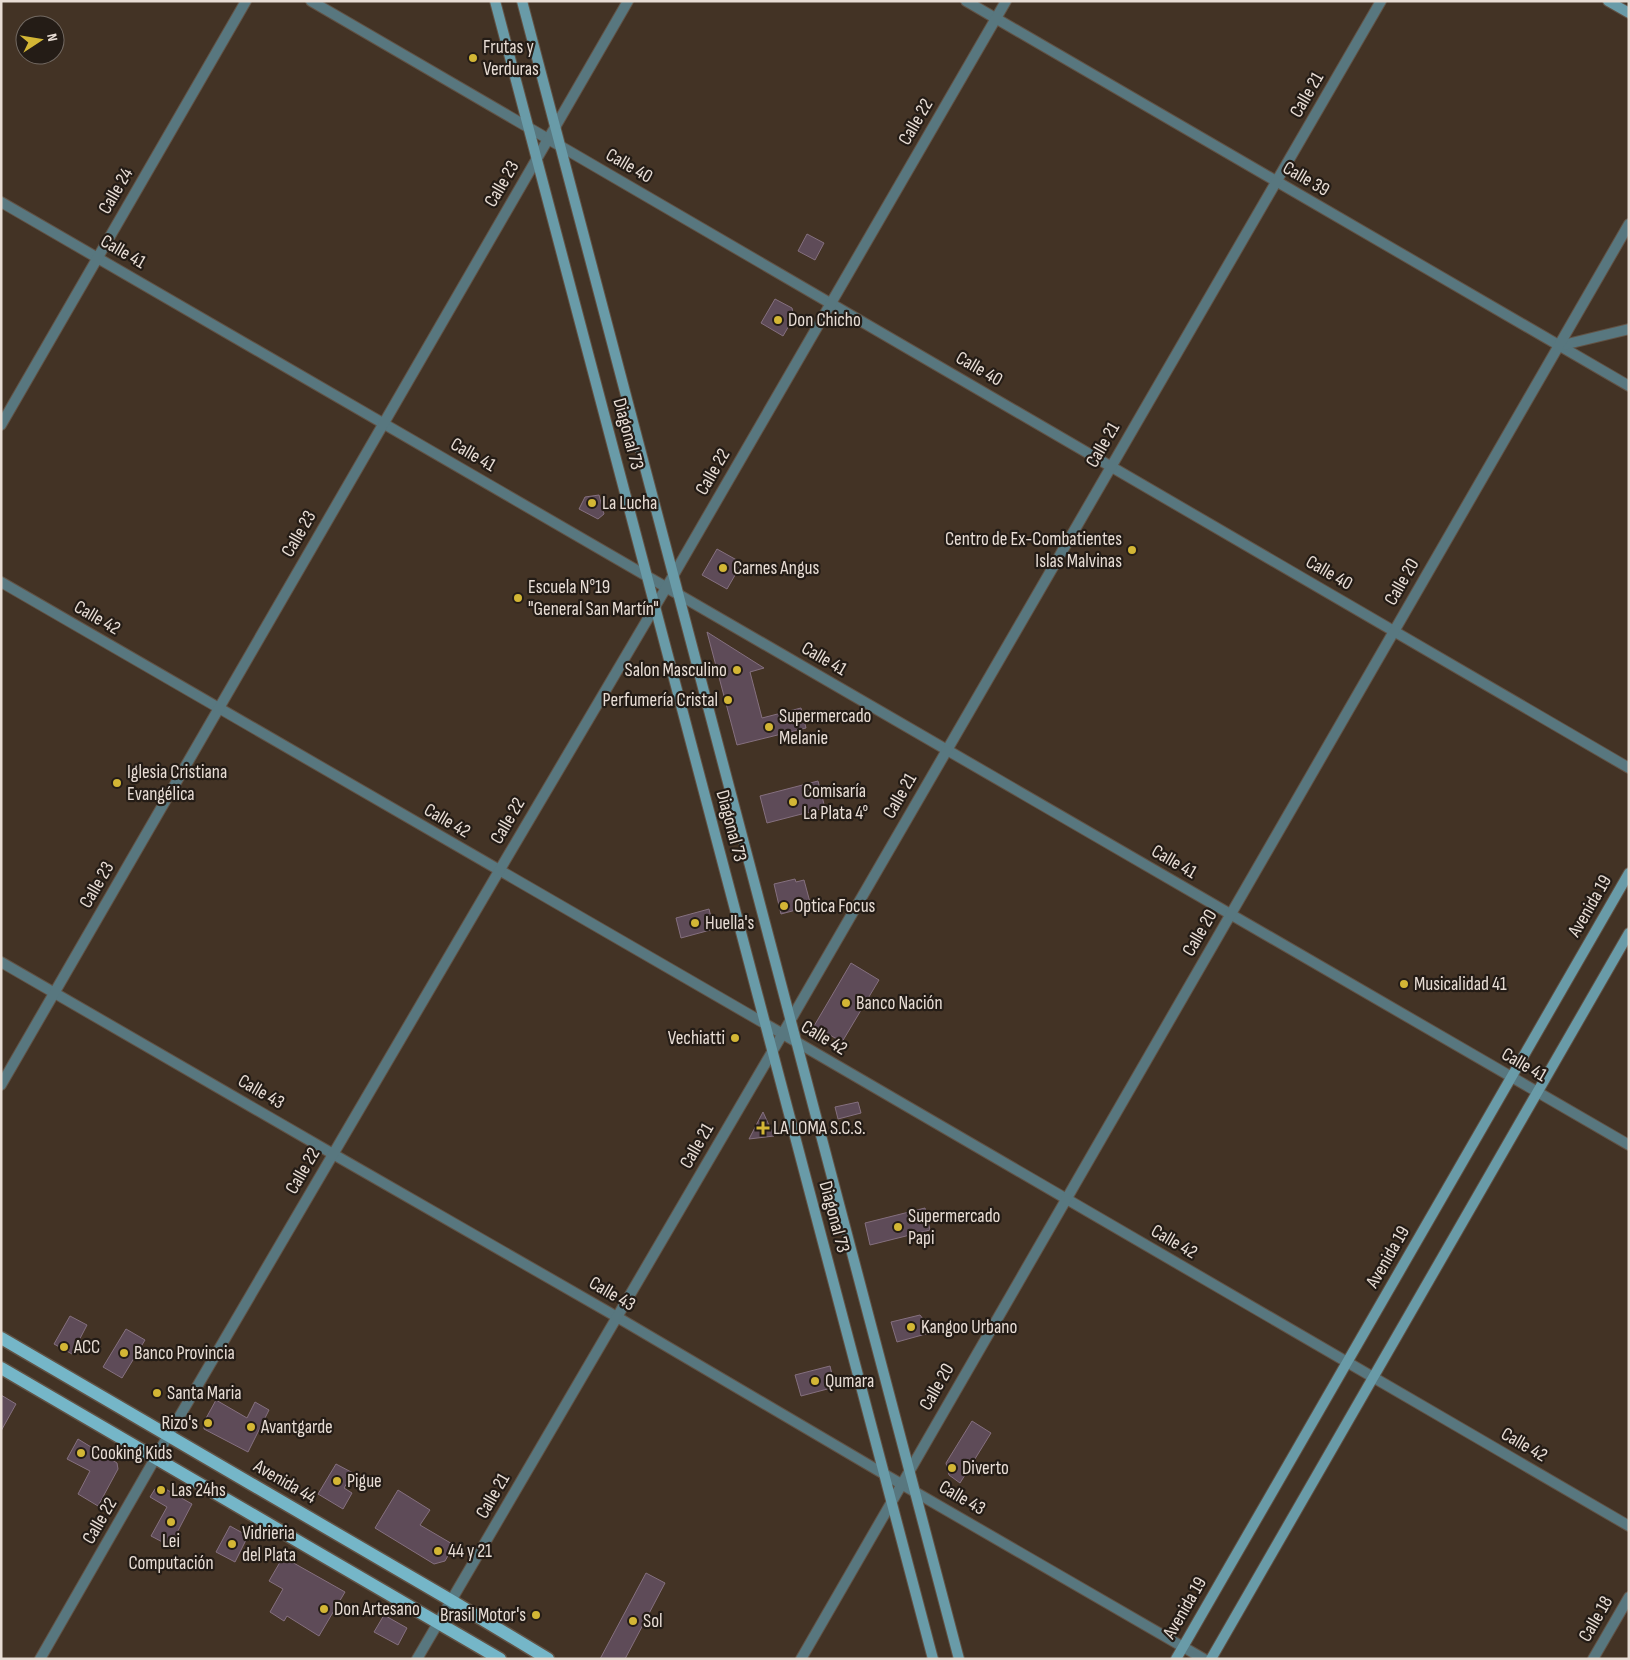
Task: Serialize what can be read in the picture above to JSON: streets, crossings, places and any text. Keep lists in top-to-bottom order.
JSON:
{
  "streets": {
    "main road": ["Diagonal 73", "Avenida 19", "Avenida 44"],
    "street": [
      "Calle 21",
      "Calle 22",
      "Calle 40",
      "Calle 39",
      "Calle 23",
      "Calle 24",
      "Calle 41",
      "Calle 20",
      "Calle 42",
      "Calle 43",
      "Calle 18"
    ]
  },
  "crossings": [
    ["Calle 21", "Calle 40"],
    ["Calle 21", "Calle 39"],
    ["Calle 21", "Calle 41"],
    ["Calle 21", "Diagonal 73"],
    ["Calle 21", "Calle 42"],
    ["Calle 21", "Calle 43"],
    ["Calle 21", "Avenida 44"],
    ["Calle 22", "Calle 40"],
    ["Calle 22", "Calle 39"],
    ["Calle 22", "Calle 41"],
    ["Calle 22", "Diagonal 73"],
    ["Calle 22", "Calle 42"],
    ["Calle 22", "Calle 43"],
    ["Calle 22", "Avenida 44"],
    ["Calle 40", "Calle 23"],
    ["Calle 40", "Diagonal 73"],
    ["Calle 40", "Calle 20"],
    ["Calle 39", "Calle 20"],
    ["Calle 23", "Calle 41"],
    ["Calle 23", "Diagonal 73"],
    ["Calle 23", "Calle 42"],
    ["Calle 23", "Calle 43"],
    ["Calle 24", "Calle 41"],
    ["Calle 41", "Diagonal 73"],
    ["Calle 41", "Calle 20"],
    ["Calle 41", "Avenida 19"],
    ["Diagonal 73", "Calle 20"],
    ["Diagonal 73", "Calle 42"],
    ["Diagonal 73", "Calle 43"],
    ["Calle 20", "Calle 42"],
    ["Calle 20", "Calle 43"],
    ["Calle 42", "Avenida 19"],
    ["Avenida 19", "Calle 43"]
  ],
  "places": {
    "other": [
      "Frutas y Verduras",
      "Don Chicho",
      "La Lucha",
      "Centro de Ex-Combatientes Islas Malvinas",
      "Carnes Angus",
      "Escuela N°19 \"General San Martín\"",
      "Salon Masculino",
      "Perfumería Cristal",
      "Supermercado Melanie",
      "Iglesia Cristiana Evangélica",
      "Comisaría La Plata 4°",
      "Optica Focus",
      "Huella's",
      "Musicalidad 41",
      "Banco Nación",
      "Vechiatti",
      "Supermercado Papi",
      "Kangoo Urbano",
      "ACC",
      "Banco Provincia",
      "Qumara",
      "Santa Maria",
      "Rizo's",
      "Avantgarde",
      "Cooking Kids",
      "Diverto",
      "Pigue",
      "Las 24hs",
      "Lei Computación",
      "Vidrieria del Plata",
      "44 y 21",
      "Don Artesano",
      "Brasil Motor's",
      "Sol"
    ],
    "health": ["LA LOMA S.C.S."]
  },
  "north": "right"
}
